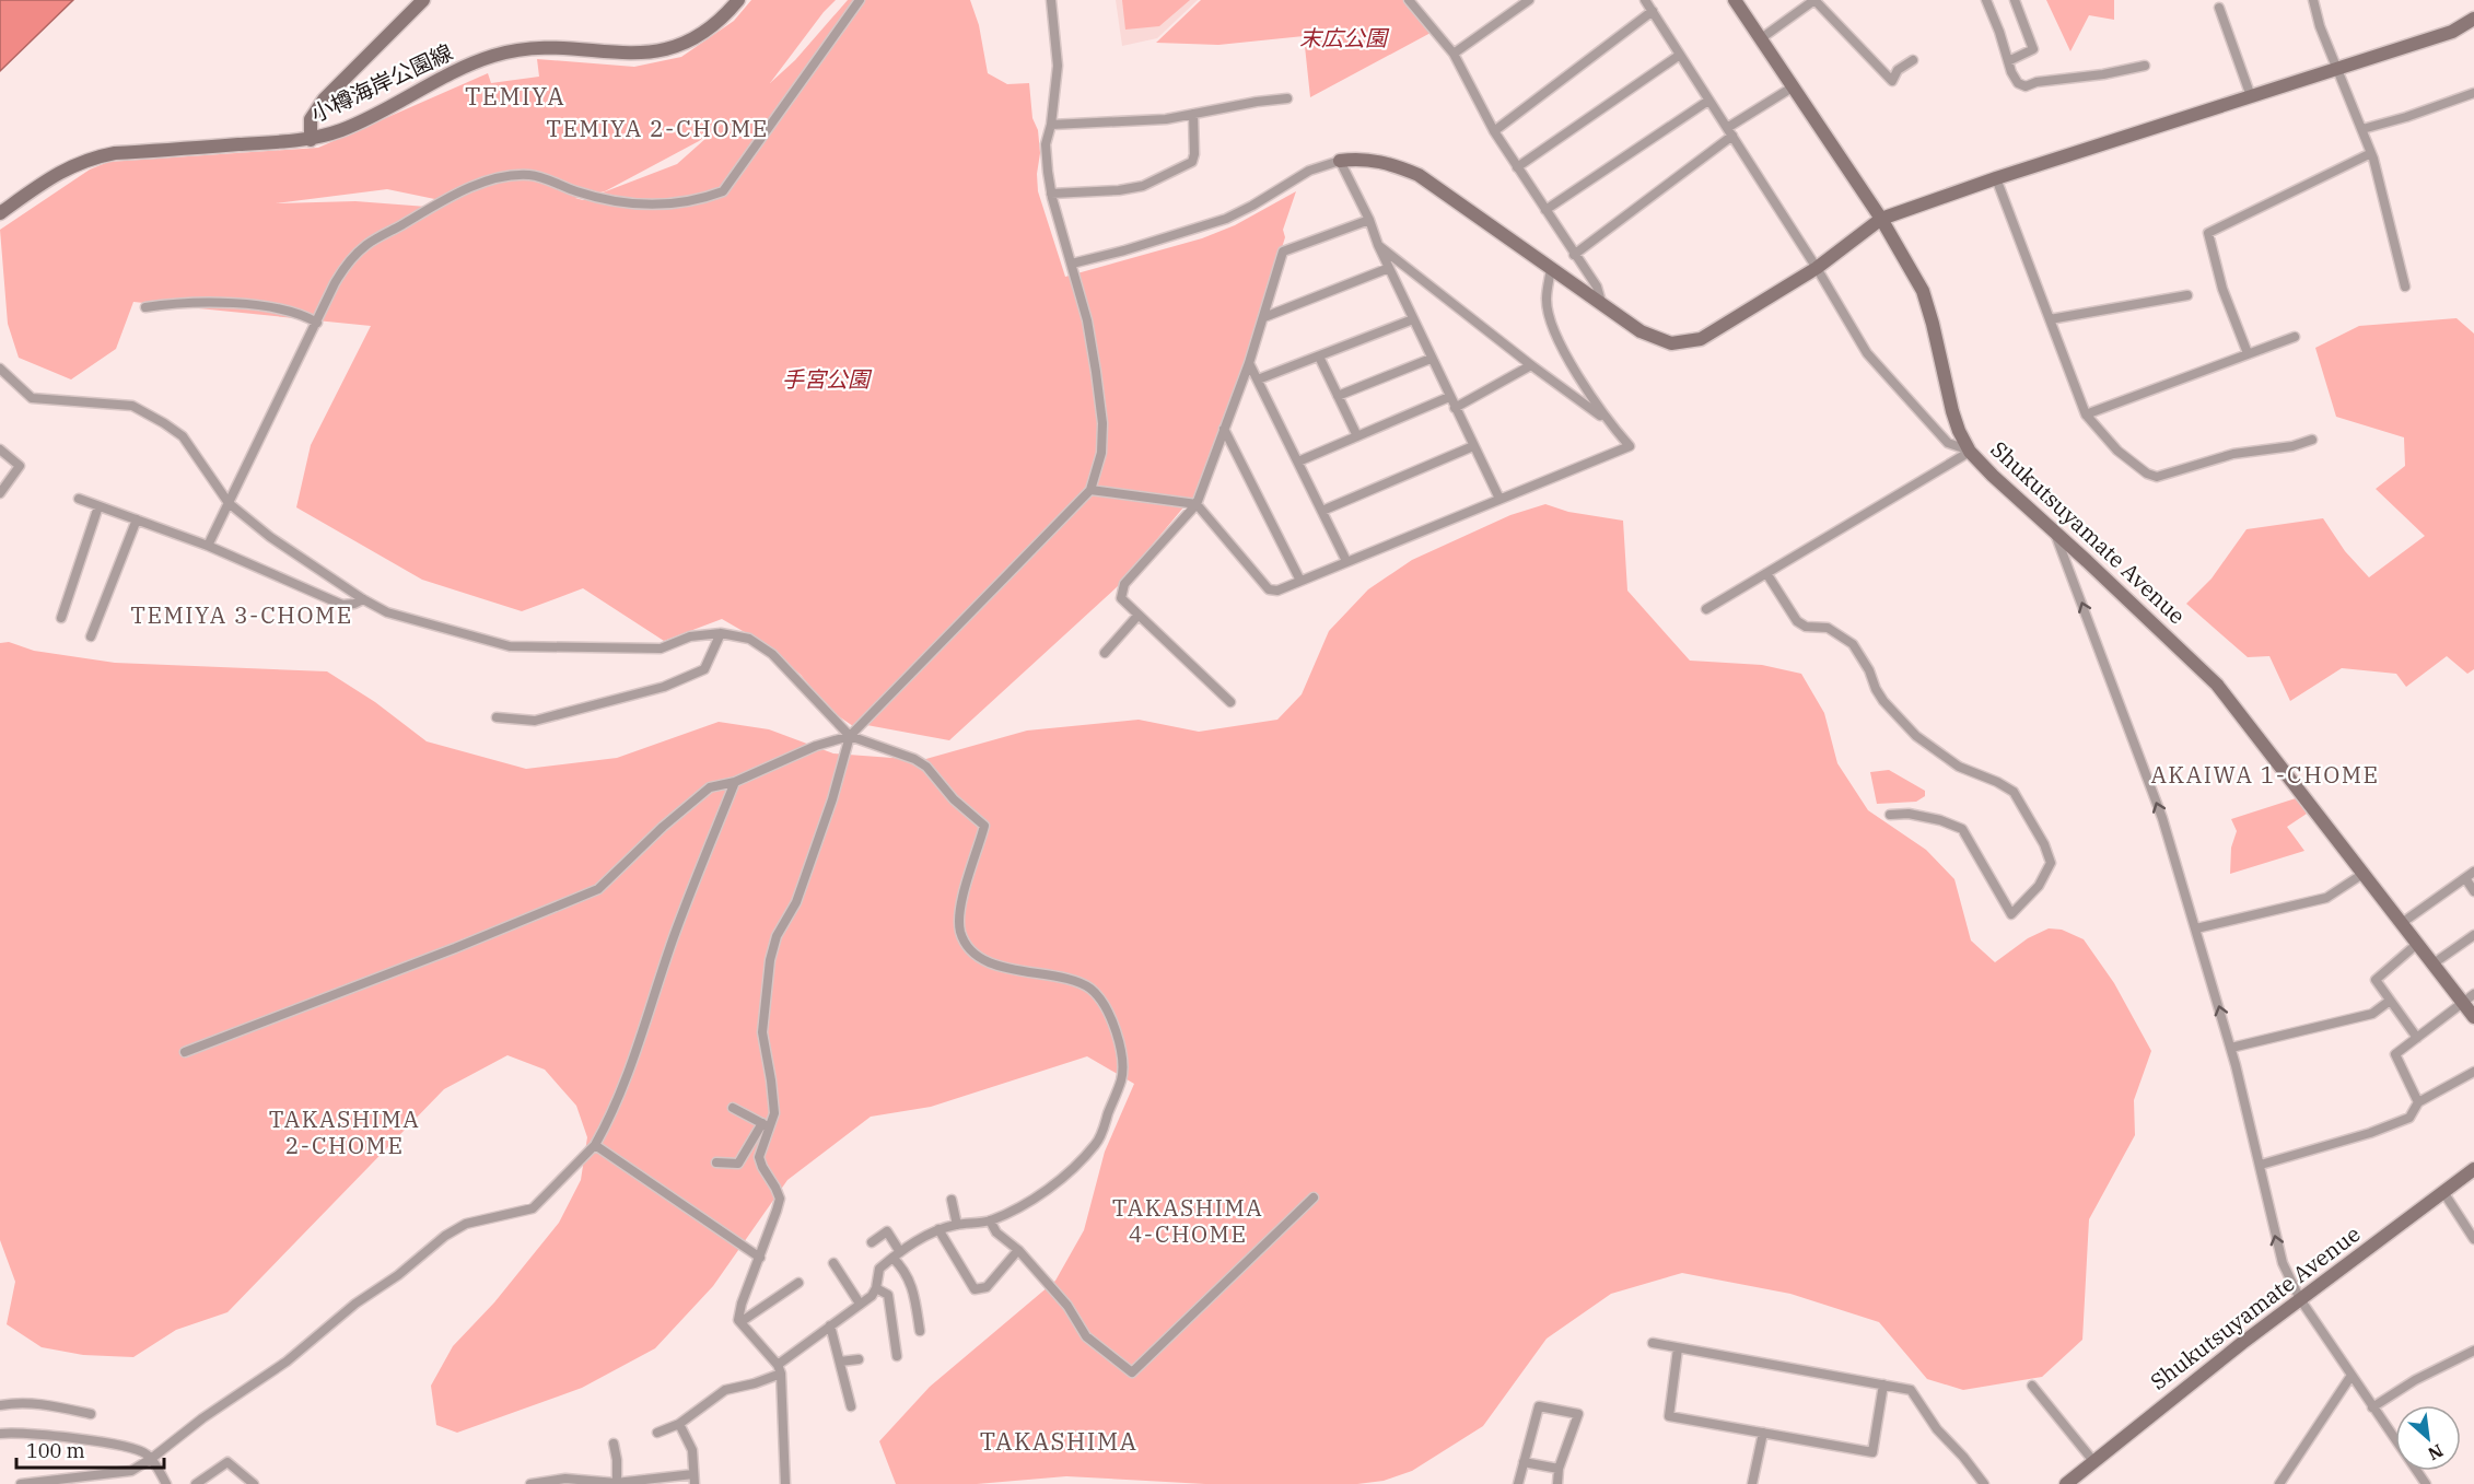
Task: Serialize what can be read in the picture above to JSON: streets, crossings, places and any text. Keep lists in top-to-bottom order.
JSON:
{
  "streets": {
    "street": ["小樽海岸公園線", "Shukutsuyamate Avenue"]
  },
  "districts": [
    "TEMIYA",
    "TEMIYA 2-CHOME",
    "TEMIYA 3-CHOME",
    "AKAIWA 1-CHOME",
    "TAKASHIMA 2-CHOME",
    "TAKASHIMA 4-CHOME",
    "TAKASHIMA"
  ],
  "parks": ["末広公園", "手宮公園"],
  "scale_bar": "100 m",
  "north": "bottom right"
}
